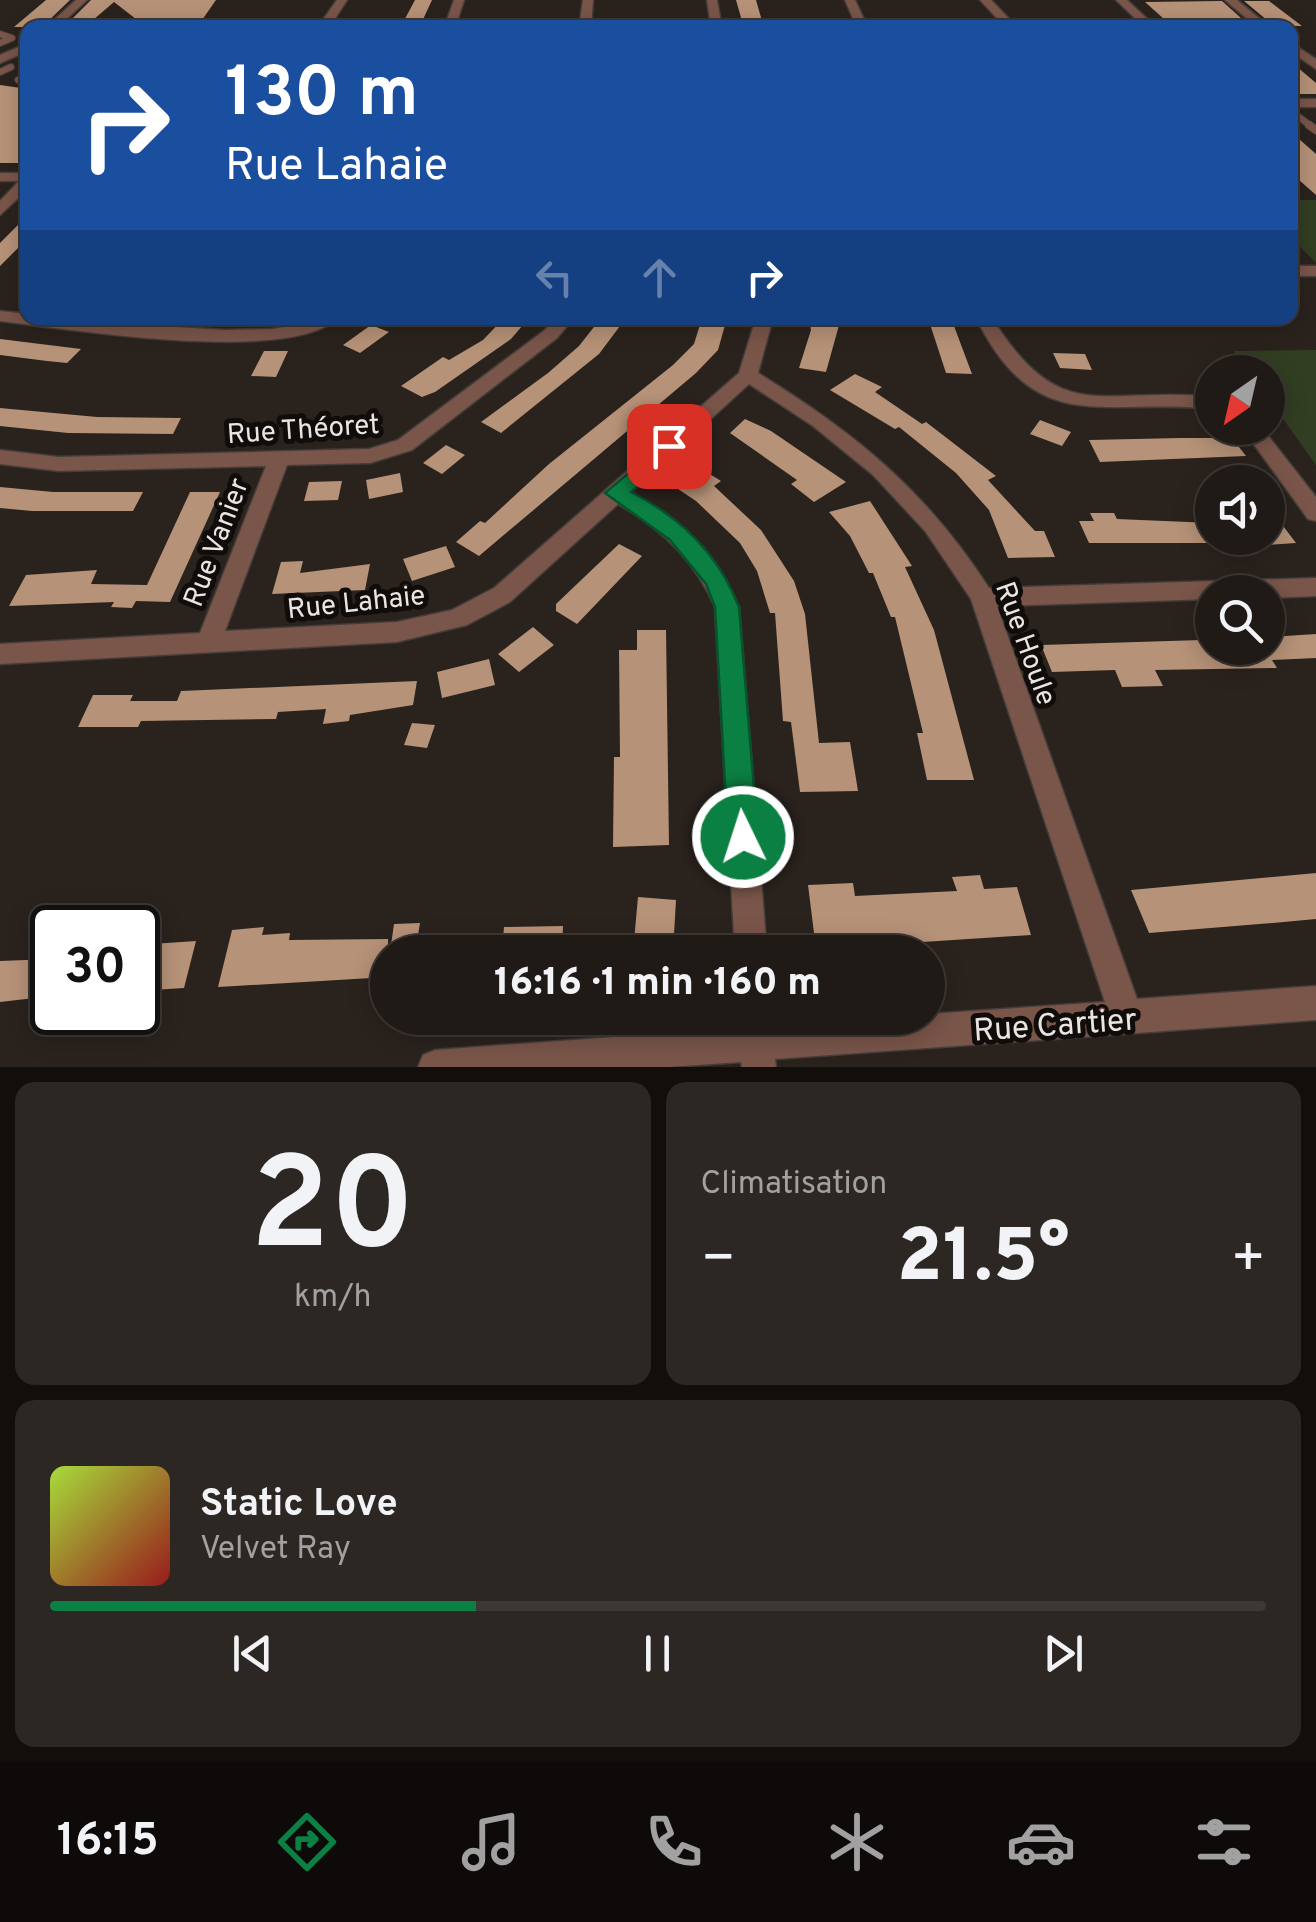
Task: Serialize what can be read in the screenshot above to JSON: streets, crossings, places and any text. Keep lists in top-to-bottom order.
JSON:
{
  "streets": {
    "street": [
      "Rue Théoret",
      "Rue Vanier",
      "Rue Lahaie",
      "Rue Houle",
      "Rue Cartier"
    ]
  },
  "crossings": [
    ["Rue Théoret", "Rue Vanier"],
    ["Rue Vanier", "Rue Lahaie"],
    ["Rue Lahaie", "Rue Houle"],
    ["Rue Houle", "Rue Cartier"]
  ],
  "north": "bottom left",
  "page": {
    "turn": ["130 m", "Rue Lahaie"],
    "limit": "30",
    "trip": "16:16 · 1 min · 160 m",
    "tile": [
      ["20", "km/h"],
      "Climatisation"
    ],
    "heat": ["−", "21.5°", "+"],
    "song": ["Static Love", "Velvet Ray"],
    "tabs": "16:15"
  }
}
